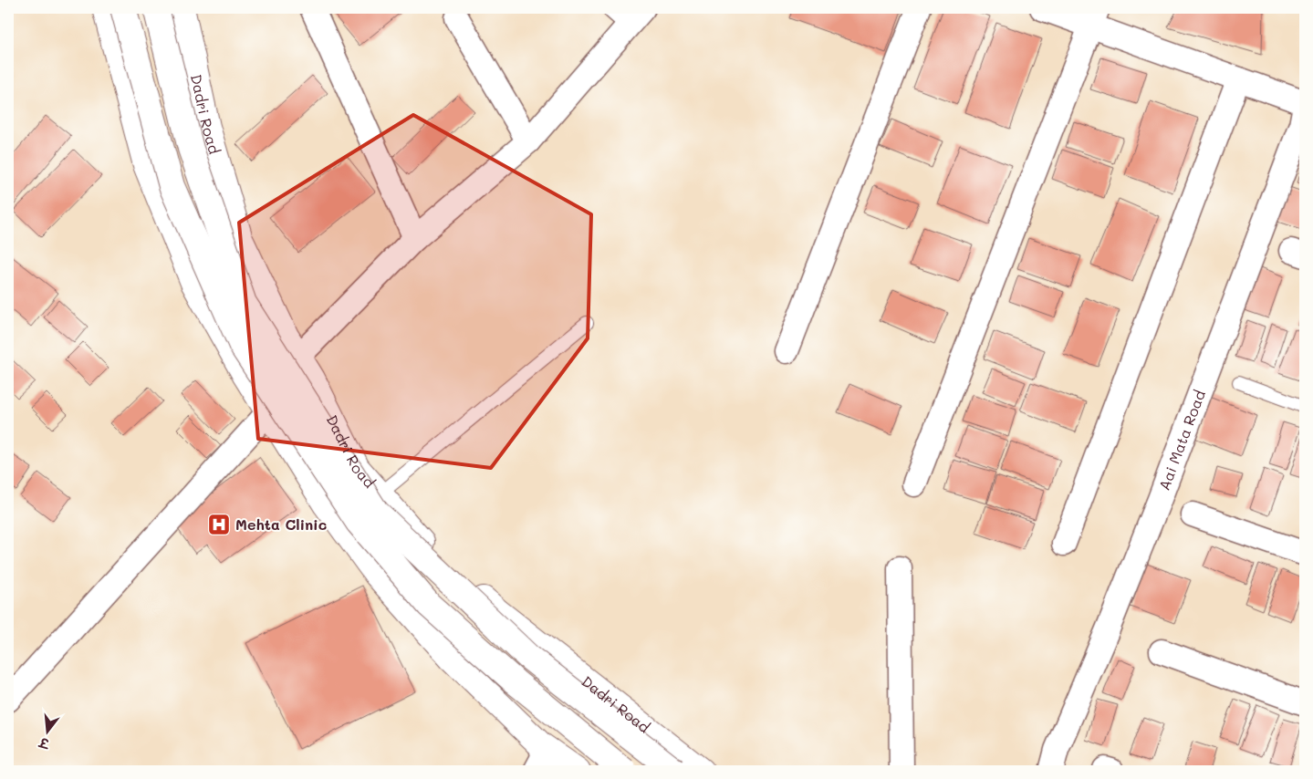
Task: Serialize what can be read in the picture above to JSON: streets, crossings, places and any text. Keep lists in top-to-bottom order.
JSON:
{
  "streets": {
    "street": ["Dadri Road", "Aai Mata Road"]
  },
  "places": {
    "hospital": ["Mehta Clinic"]
  },
  "north": "bottom"
}
